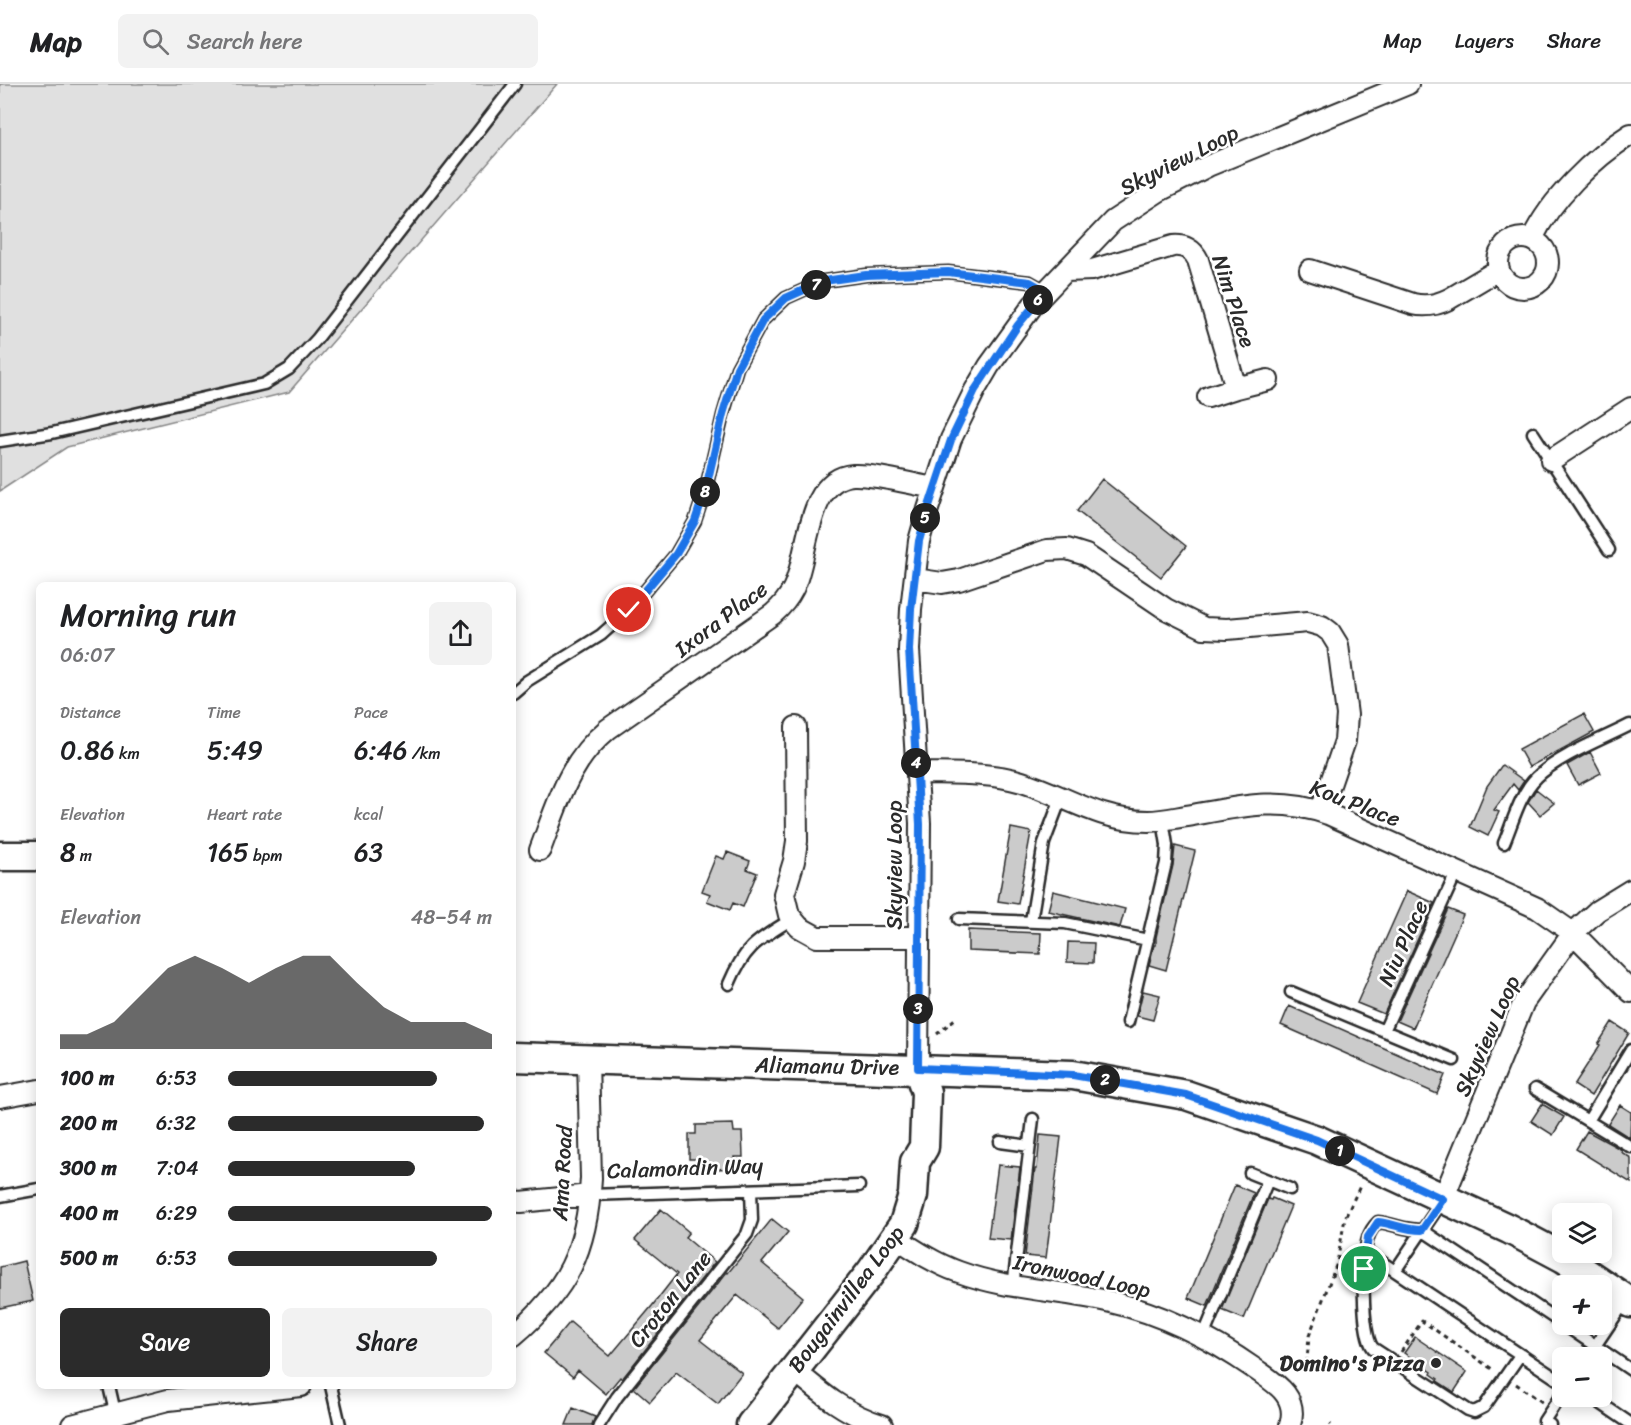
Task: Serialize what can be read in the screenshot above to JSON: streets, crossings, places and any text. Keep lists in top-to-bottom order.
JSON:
{
  "streets": {
    "street": [
      "Skyview Loop",
      "Nim Place",
      "Ixora Place",
      "Kou Place",
      "Aliamanu Drive",
      "Calamondin Way",
      "Ama Road",
      "Ironwood Loop",
      "Bougainvillea Loop"
    ],
    "lane": ["Niu Place", "Croton Lane"]
  },
  "crossings": [
    ["Skyview Loop", "Nim Place"],
    ["Skyview Loop", "Ixora Place"],
    ["Skyview Loop", "Kou Place"],
    ["Skyview Loop", "Aliamanu Drive"],
    ["Skyview Loop", "Bougainvillea Loop"],
    ["Kou Place", "Niu Place"],
    ["Aliamanu Drive", "Ama Road"],
    ["Aliamanu Drive", "Bougainvillea Loop"],
    ["Calamondin Way", "Ama Road"],
    ["Calamondin Way", "Croton Lane"],
    ["Ironwood Loop", "Bougainvillea Loop"]
  ],
  "places": ["Domino's Pizza"],
  "page": {
    "header": "Map",
    "search": "Search here",
    "nav": ["Map", "Layers", "Share"],
    "pins": [
      "7",
      "6",
      "8",
      "5",
      "4",
      "3",
      "2",
      "1"
    ],
    "heading": ["Morning run", "06:07"],
    "stats": [
      ["Distance", "0.86 km"],
      ["Time", "5:49"],
      ["Pace", "6:46 /km"],
      ["Elevation", "8 m"],
      ["Heart rate", "165 bpm"],
      ["kcal", "63"]
    ],
    "chart": ["Elevation", "48–54 m"],
    "list": [
      {
        "name": "100 m",
        "note": "6:53"
      },
      {
        "name": "200 m",
        "note": "6:32"
      },
      {
        "name": "300 m",
        "note": "7:04"
      },
      {
        "name": "400 m",
        "note": "6:29"
      },
      {
        "name": "500 m",
        "note": "6:53"
      }
    ],
    "map_buttons": ["+", "−"],
    "buttons": ["Save", "Share"]
  }
}
